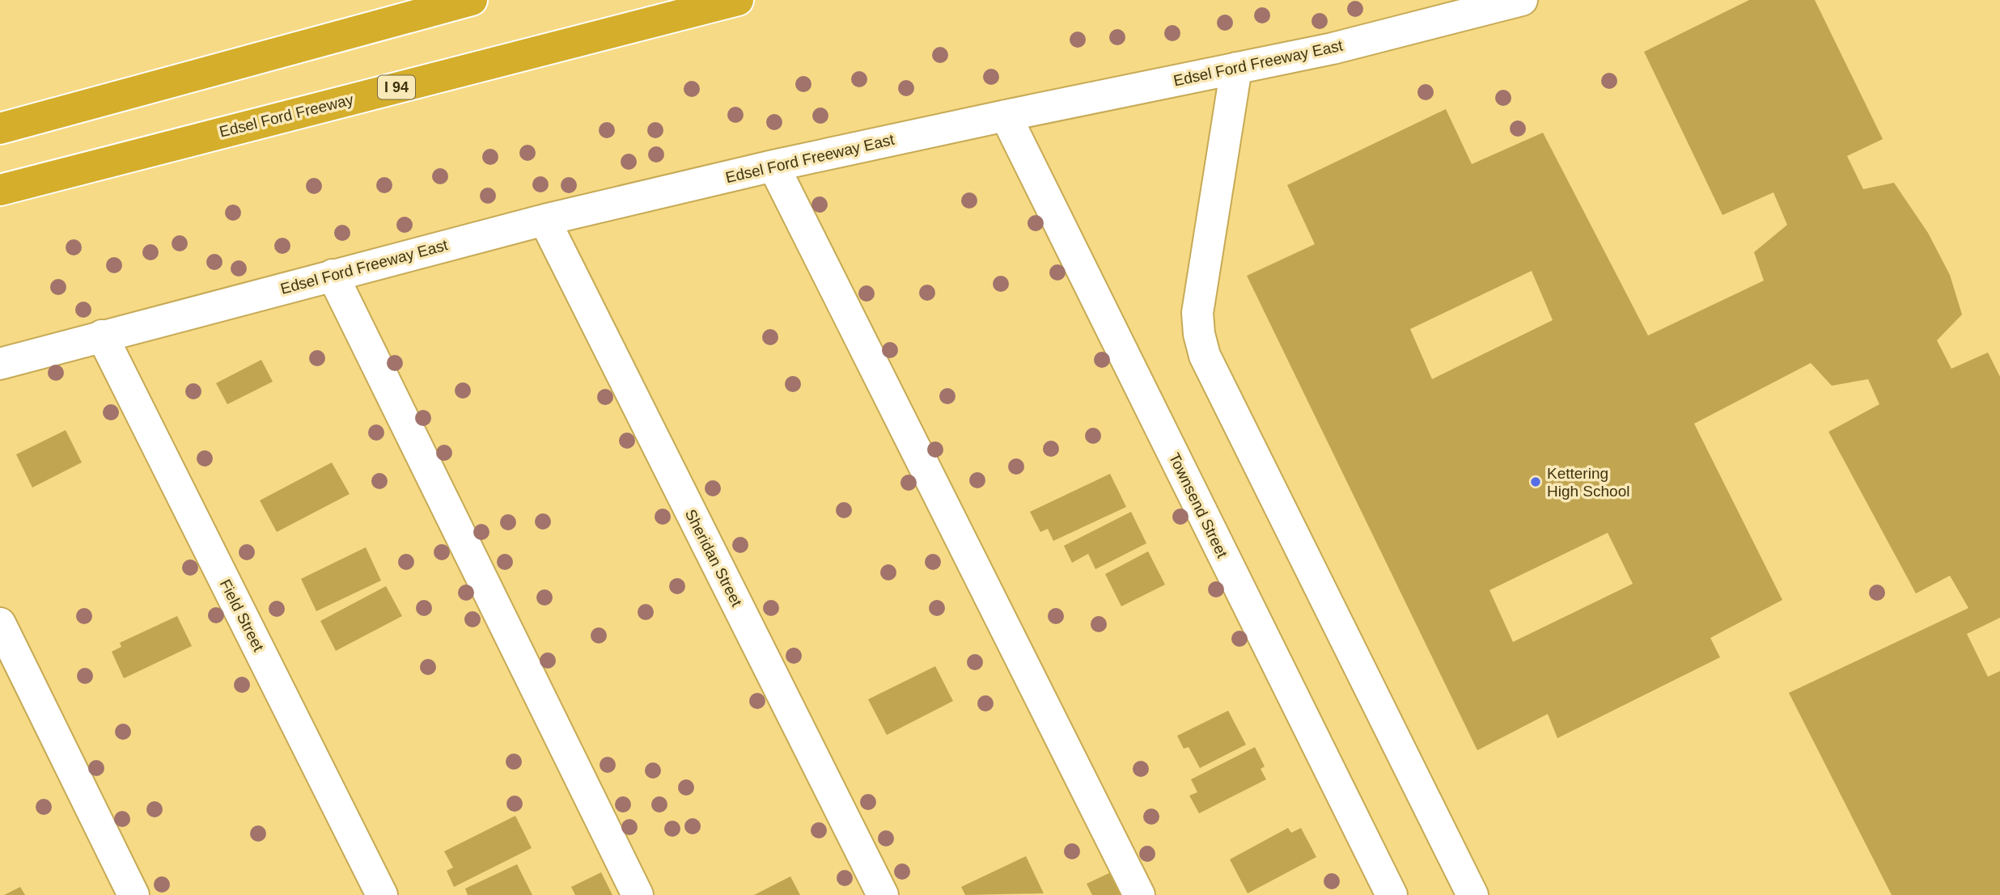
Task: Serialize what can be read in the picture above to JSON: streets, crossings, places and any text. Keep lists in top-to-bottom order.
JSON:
{
  "streets": {
    "highway": ["I 94", "Edsel Ford Freeway"],
    "street": [
      "Edsel Ford Freeway East",
      "Townsend Street",
      "Sheridan Street",
      "Field Street"
    ]
  },
  "crossings": [
    ["Edsel Ford Freeway East", "Townsend Street"],
    ["Edsel Ford Freeway East", "Sheridan Street"],
    ["Edsel Ford Freeway East", "Field Street"]
  ],
  "places": ["Kettering High School"]
}
